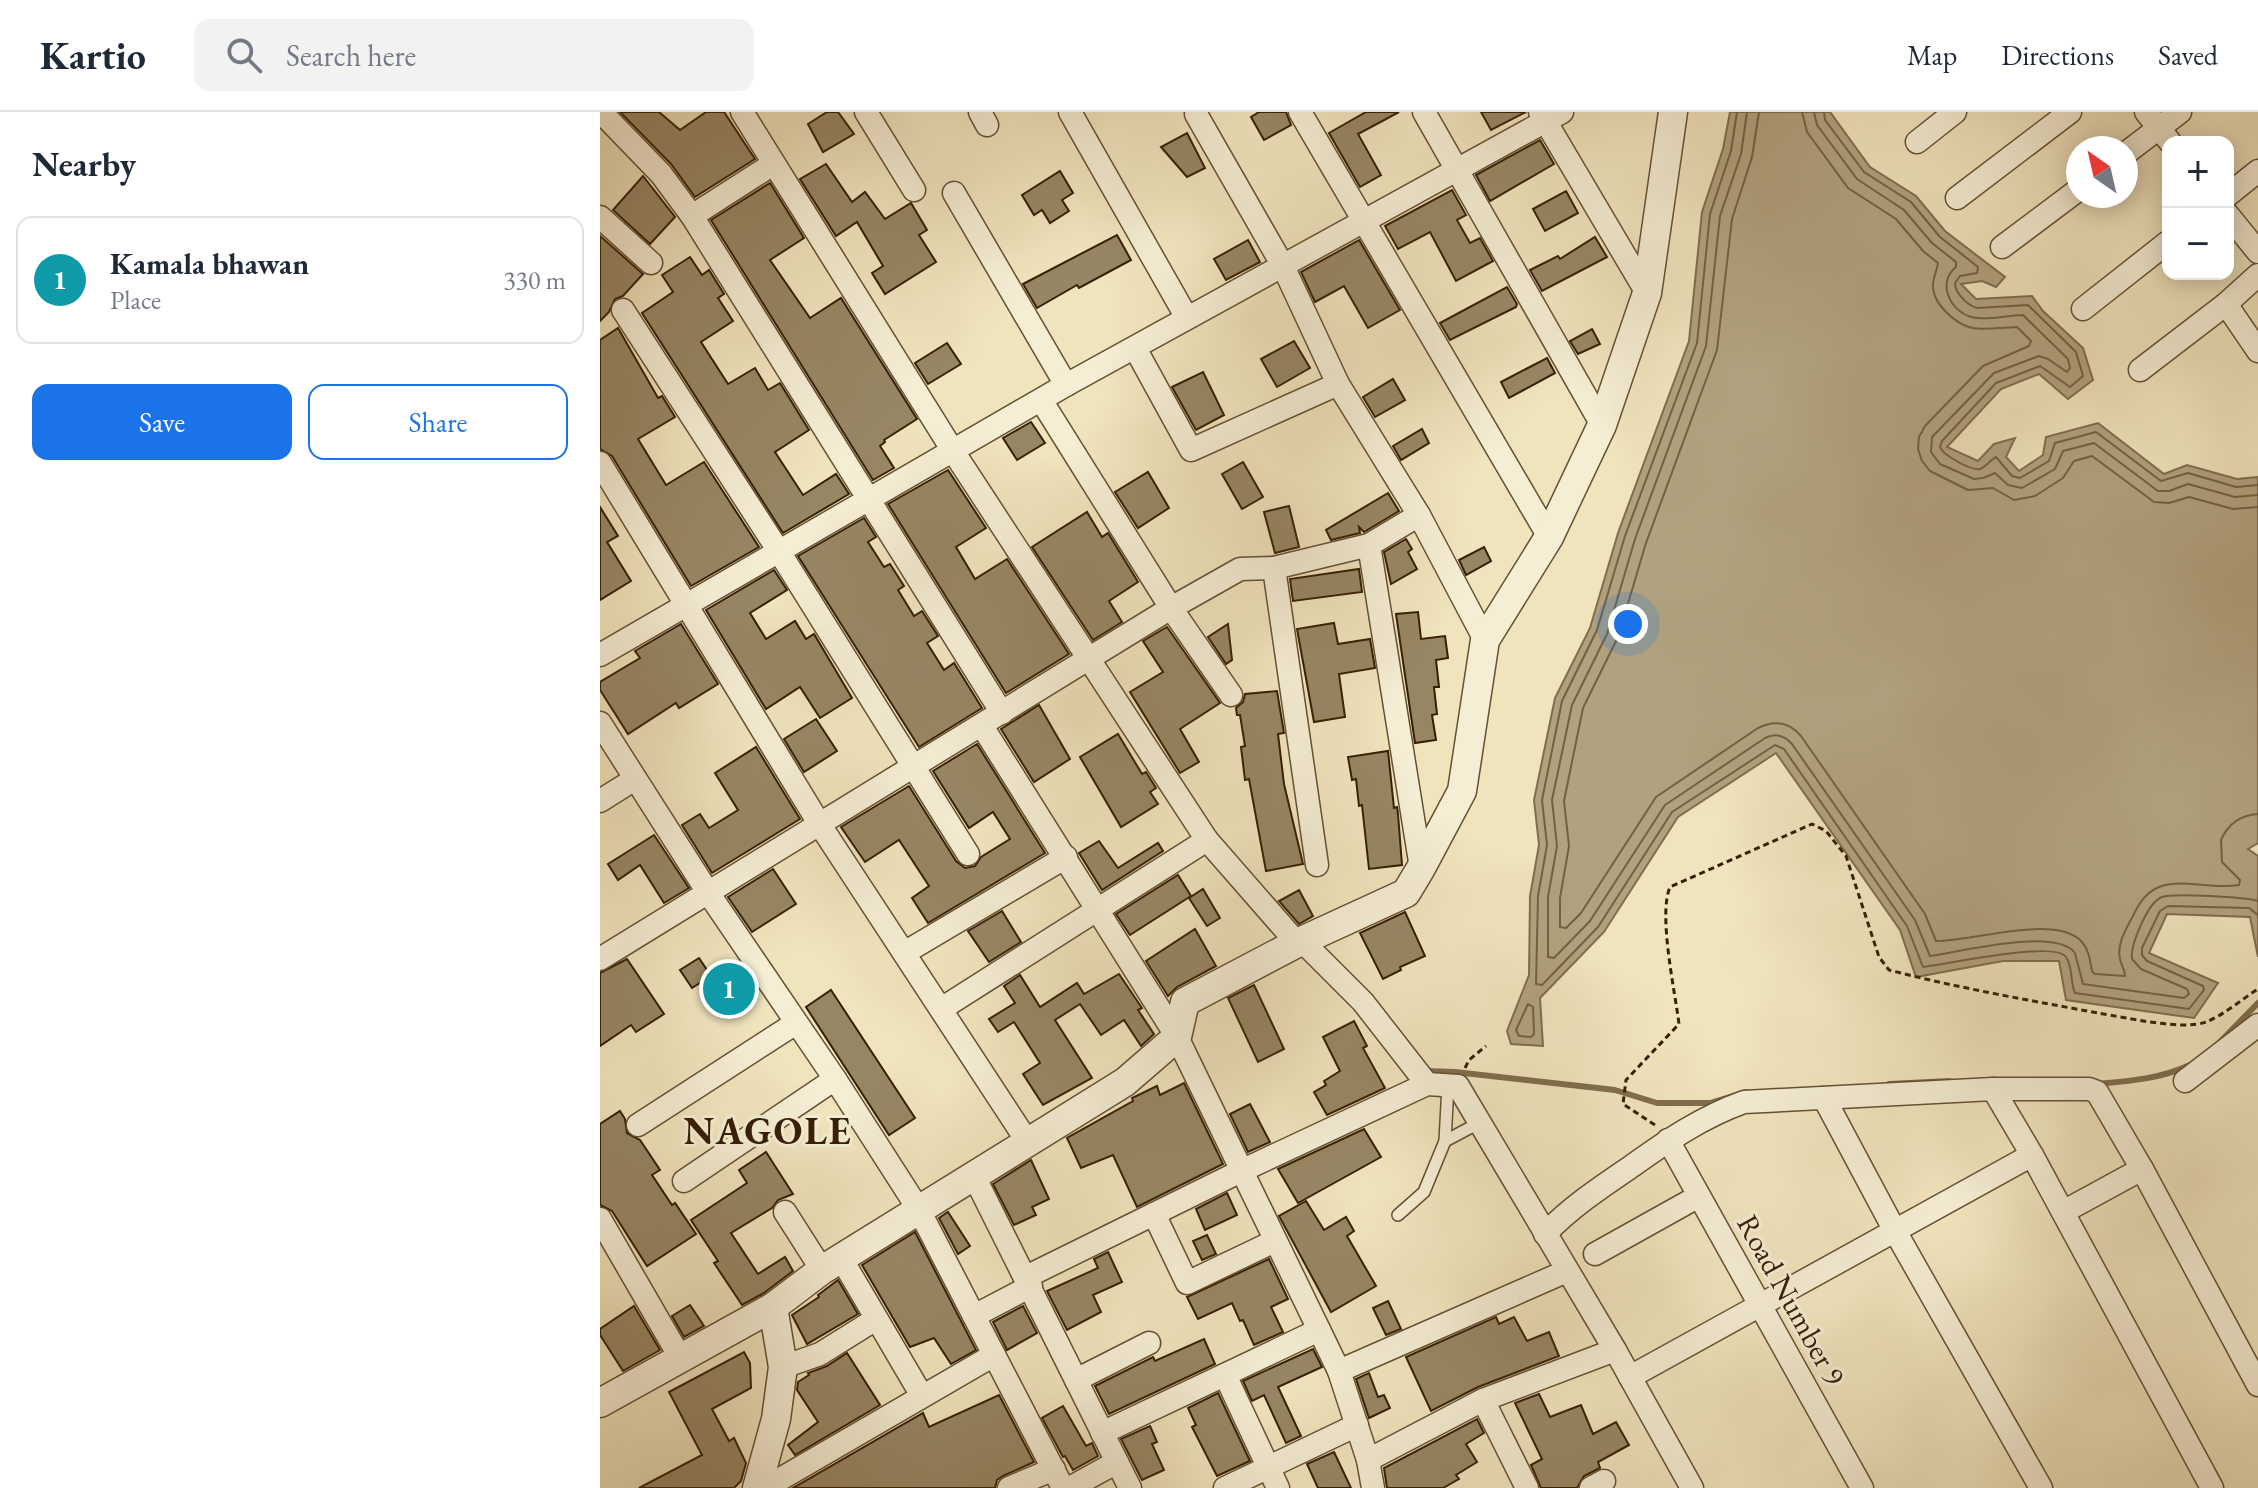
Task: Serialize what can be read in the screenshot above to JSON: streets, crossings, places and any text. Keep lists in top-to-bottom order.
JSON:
{
  "streets": {
    "street": ["Road Number 9"]
  },
  "districts": ["NAGOLE"],
  "north": "top left",
  "page": {
    "header": "Kartio",
    "search": "Search here",
    "nav": ["Map", "Directions", "Saved"],
    "heading": "Nearby",
    "map_buttons": ["+", "−"],
    "list": [
      {
        "mark": "1",
        "name": "Kamala bhawan",
        "note": "Place",
        "value": "330 m"
      }
    ],
    "buttons": ["Save", "Share"],
    "pins": "1"
  }
}
